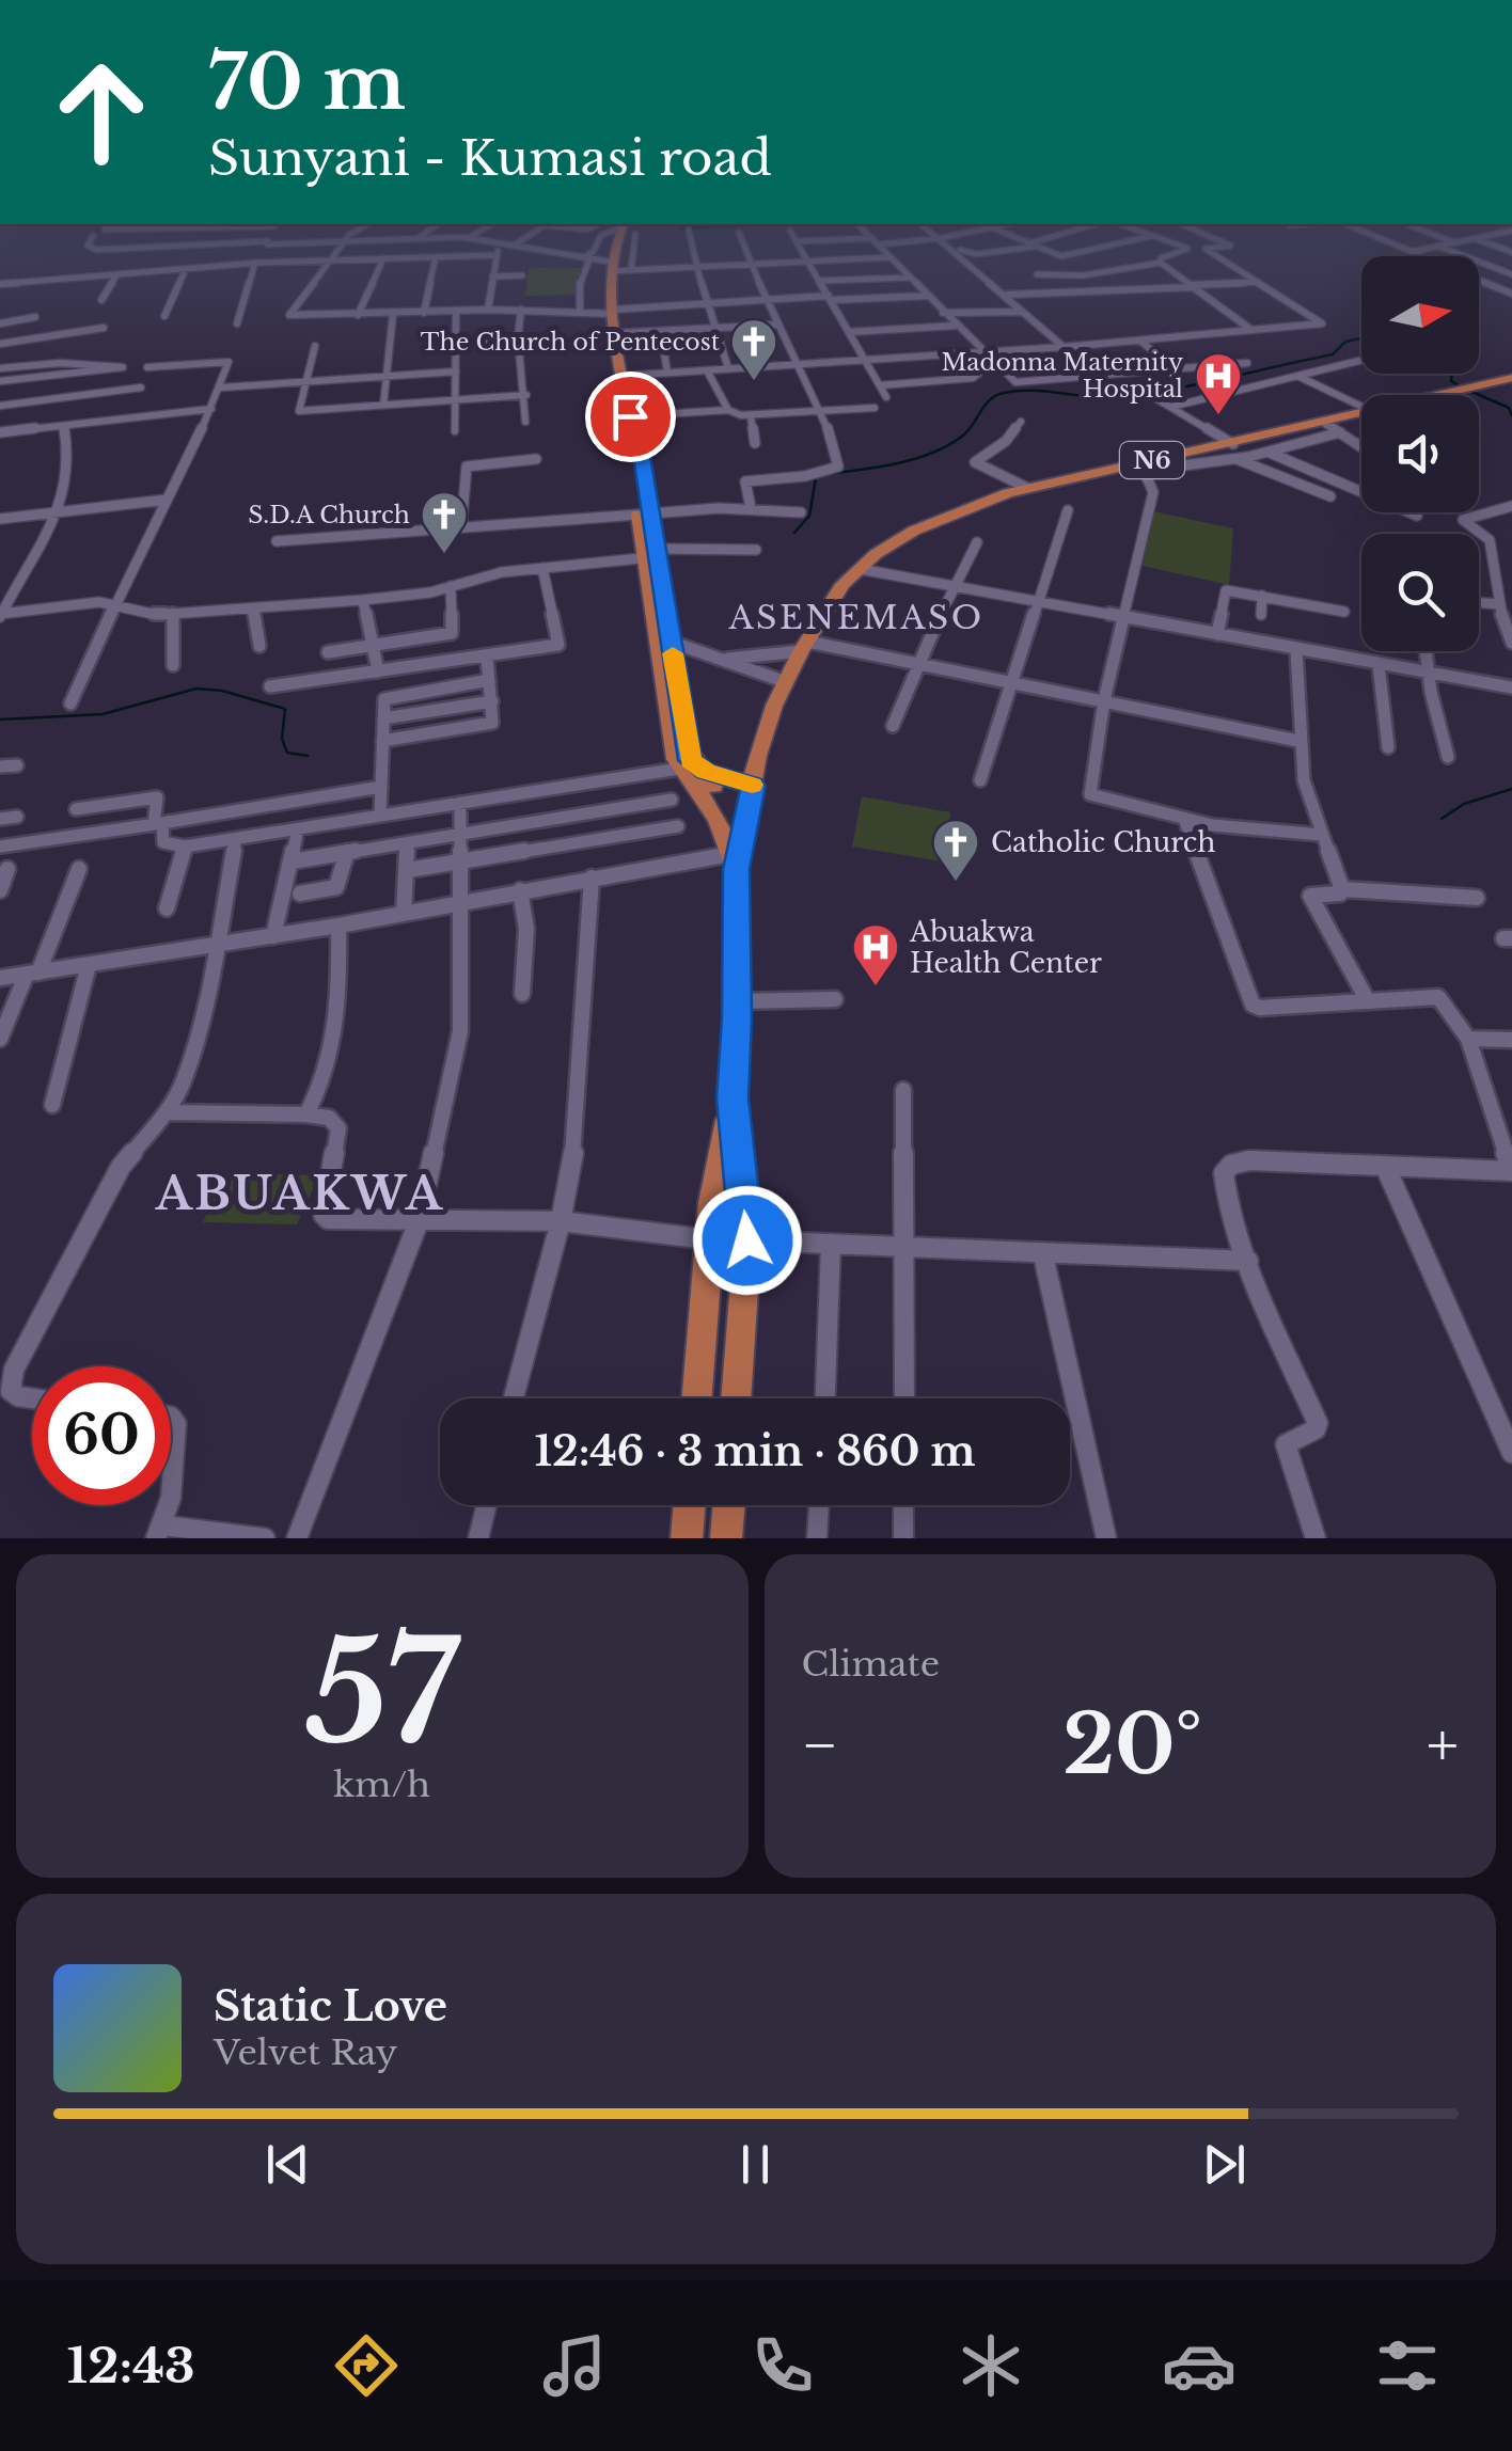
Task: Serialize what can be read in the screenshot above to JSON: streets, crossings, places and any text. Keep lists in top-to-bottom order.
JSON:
{
  "streets": {
    "main road": ["N6"]
  },
  "districts": ["ASENEMASO", "ABUAKWA"],
  "places": {
    "church": ["The Church of Pentecost", "S.D.A Church", "Catholic Church"],
    "hospital": ["Madonna Maternity Hospital", "Abuakwa Health Center"]
  },
  "north": "right",
  "page": {
    "turn": ["70 m", "Sunyani - Kumasi road"],
    "limit": "60",
    "trip": "12:46 · 3 min · 860 m",
    "tile": [
      ["57", "km/h"],
      "Climate"
    ],
    "heat": ["−", "20°", "+"],
    "song": ["Static Love", "Velvet Ray"],
    "tabs": "12:43"
  }
}
